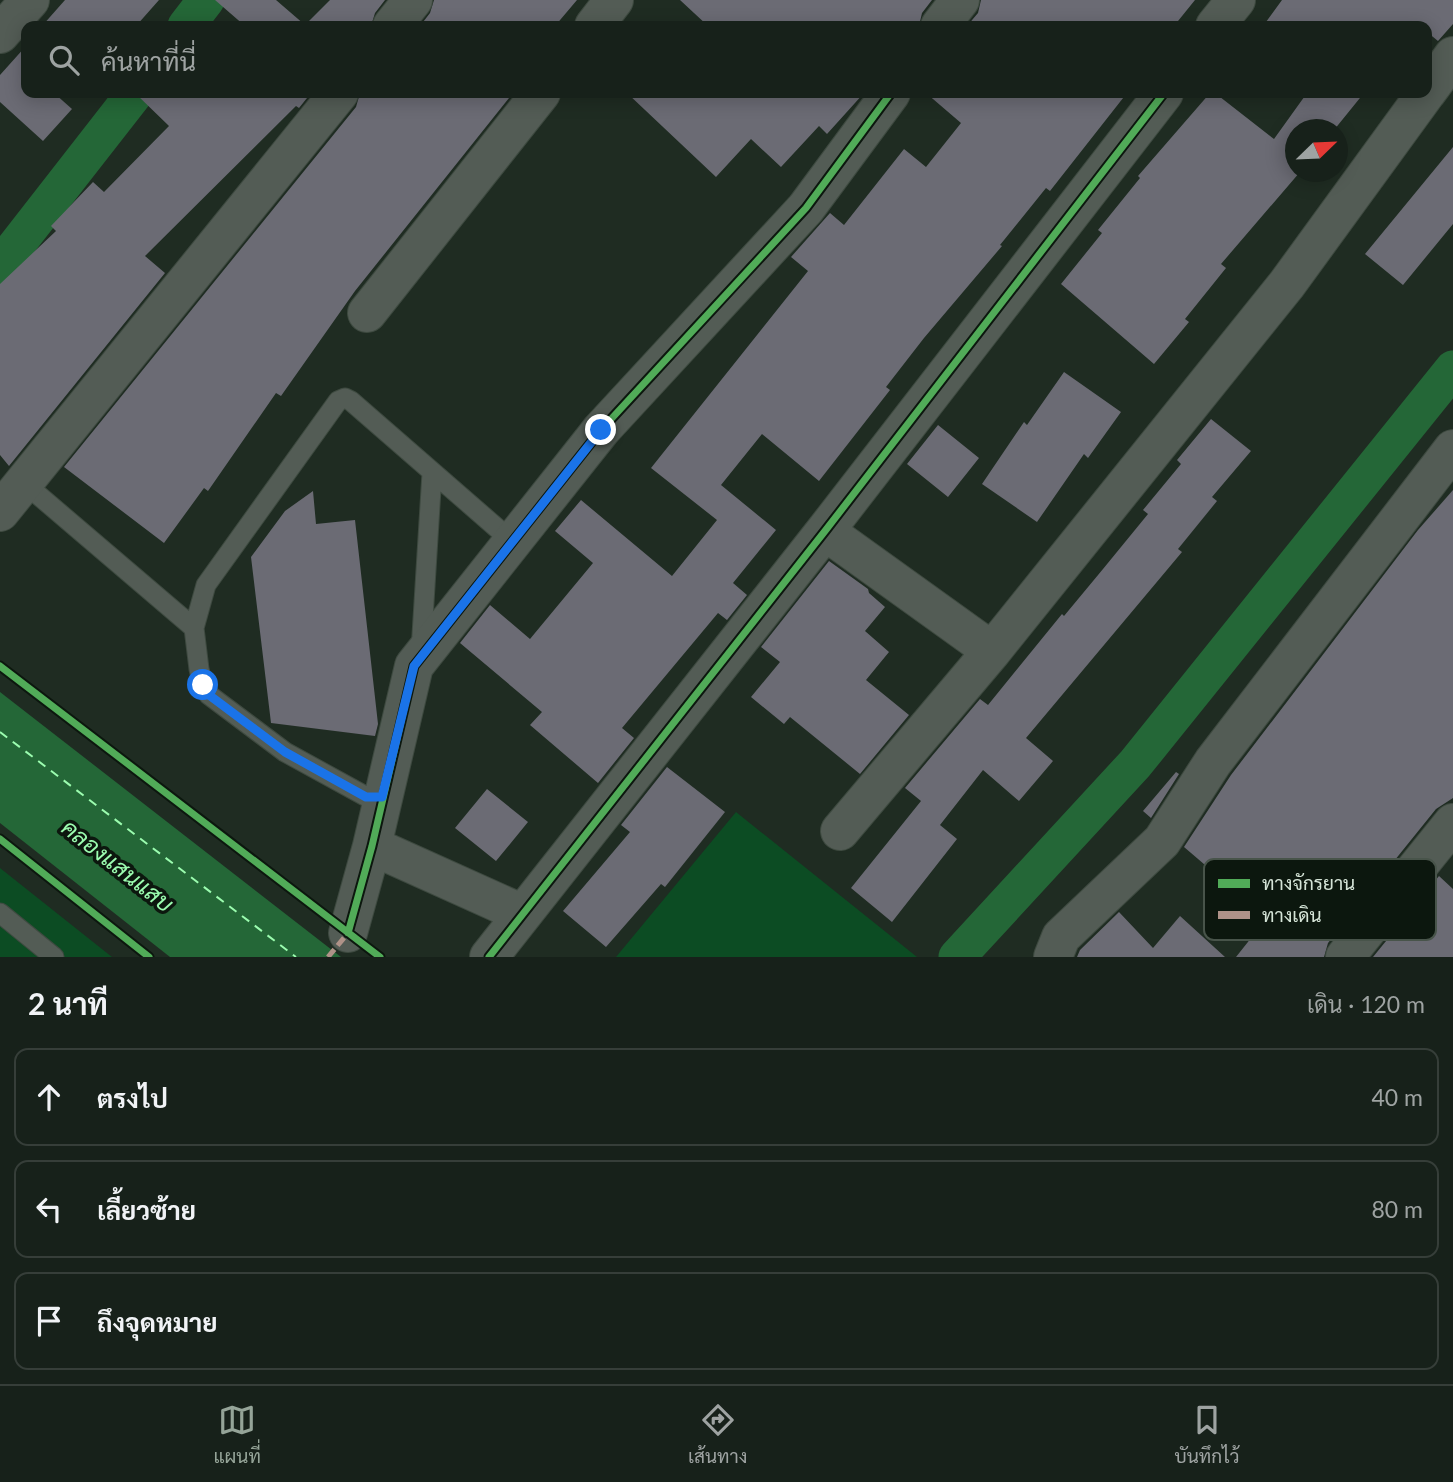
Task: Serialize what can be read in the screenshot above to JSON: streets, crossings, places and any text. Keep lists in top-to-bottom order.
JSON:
{
  "water": ["คลองแสนแสบ"],
  "legend": ["ทางจักรยาน", "ทางเดิน"],
  "north": "top right",
  "page": {
    "search": "ค้นหาที่นี่",
    "heading": ["2 นาที", "เดิน · 120 m"],
    "list": [
      ["ตรงไป", "40 m"],
      ["เลี้ยวซ้าย", "80 m"],
      "ถึงจุดหมาย"
    ],
    "nav": ["แผนที่", "เส้นทาง", "บันทึกไว้"]
  }
}
